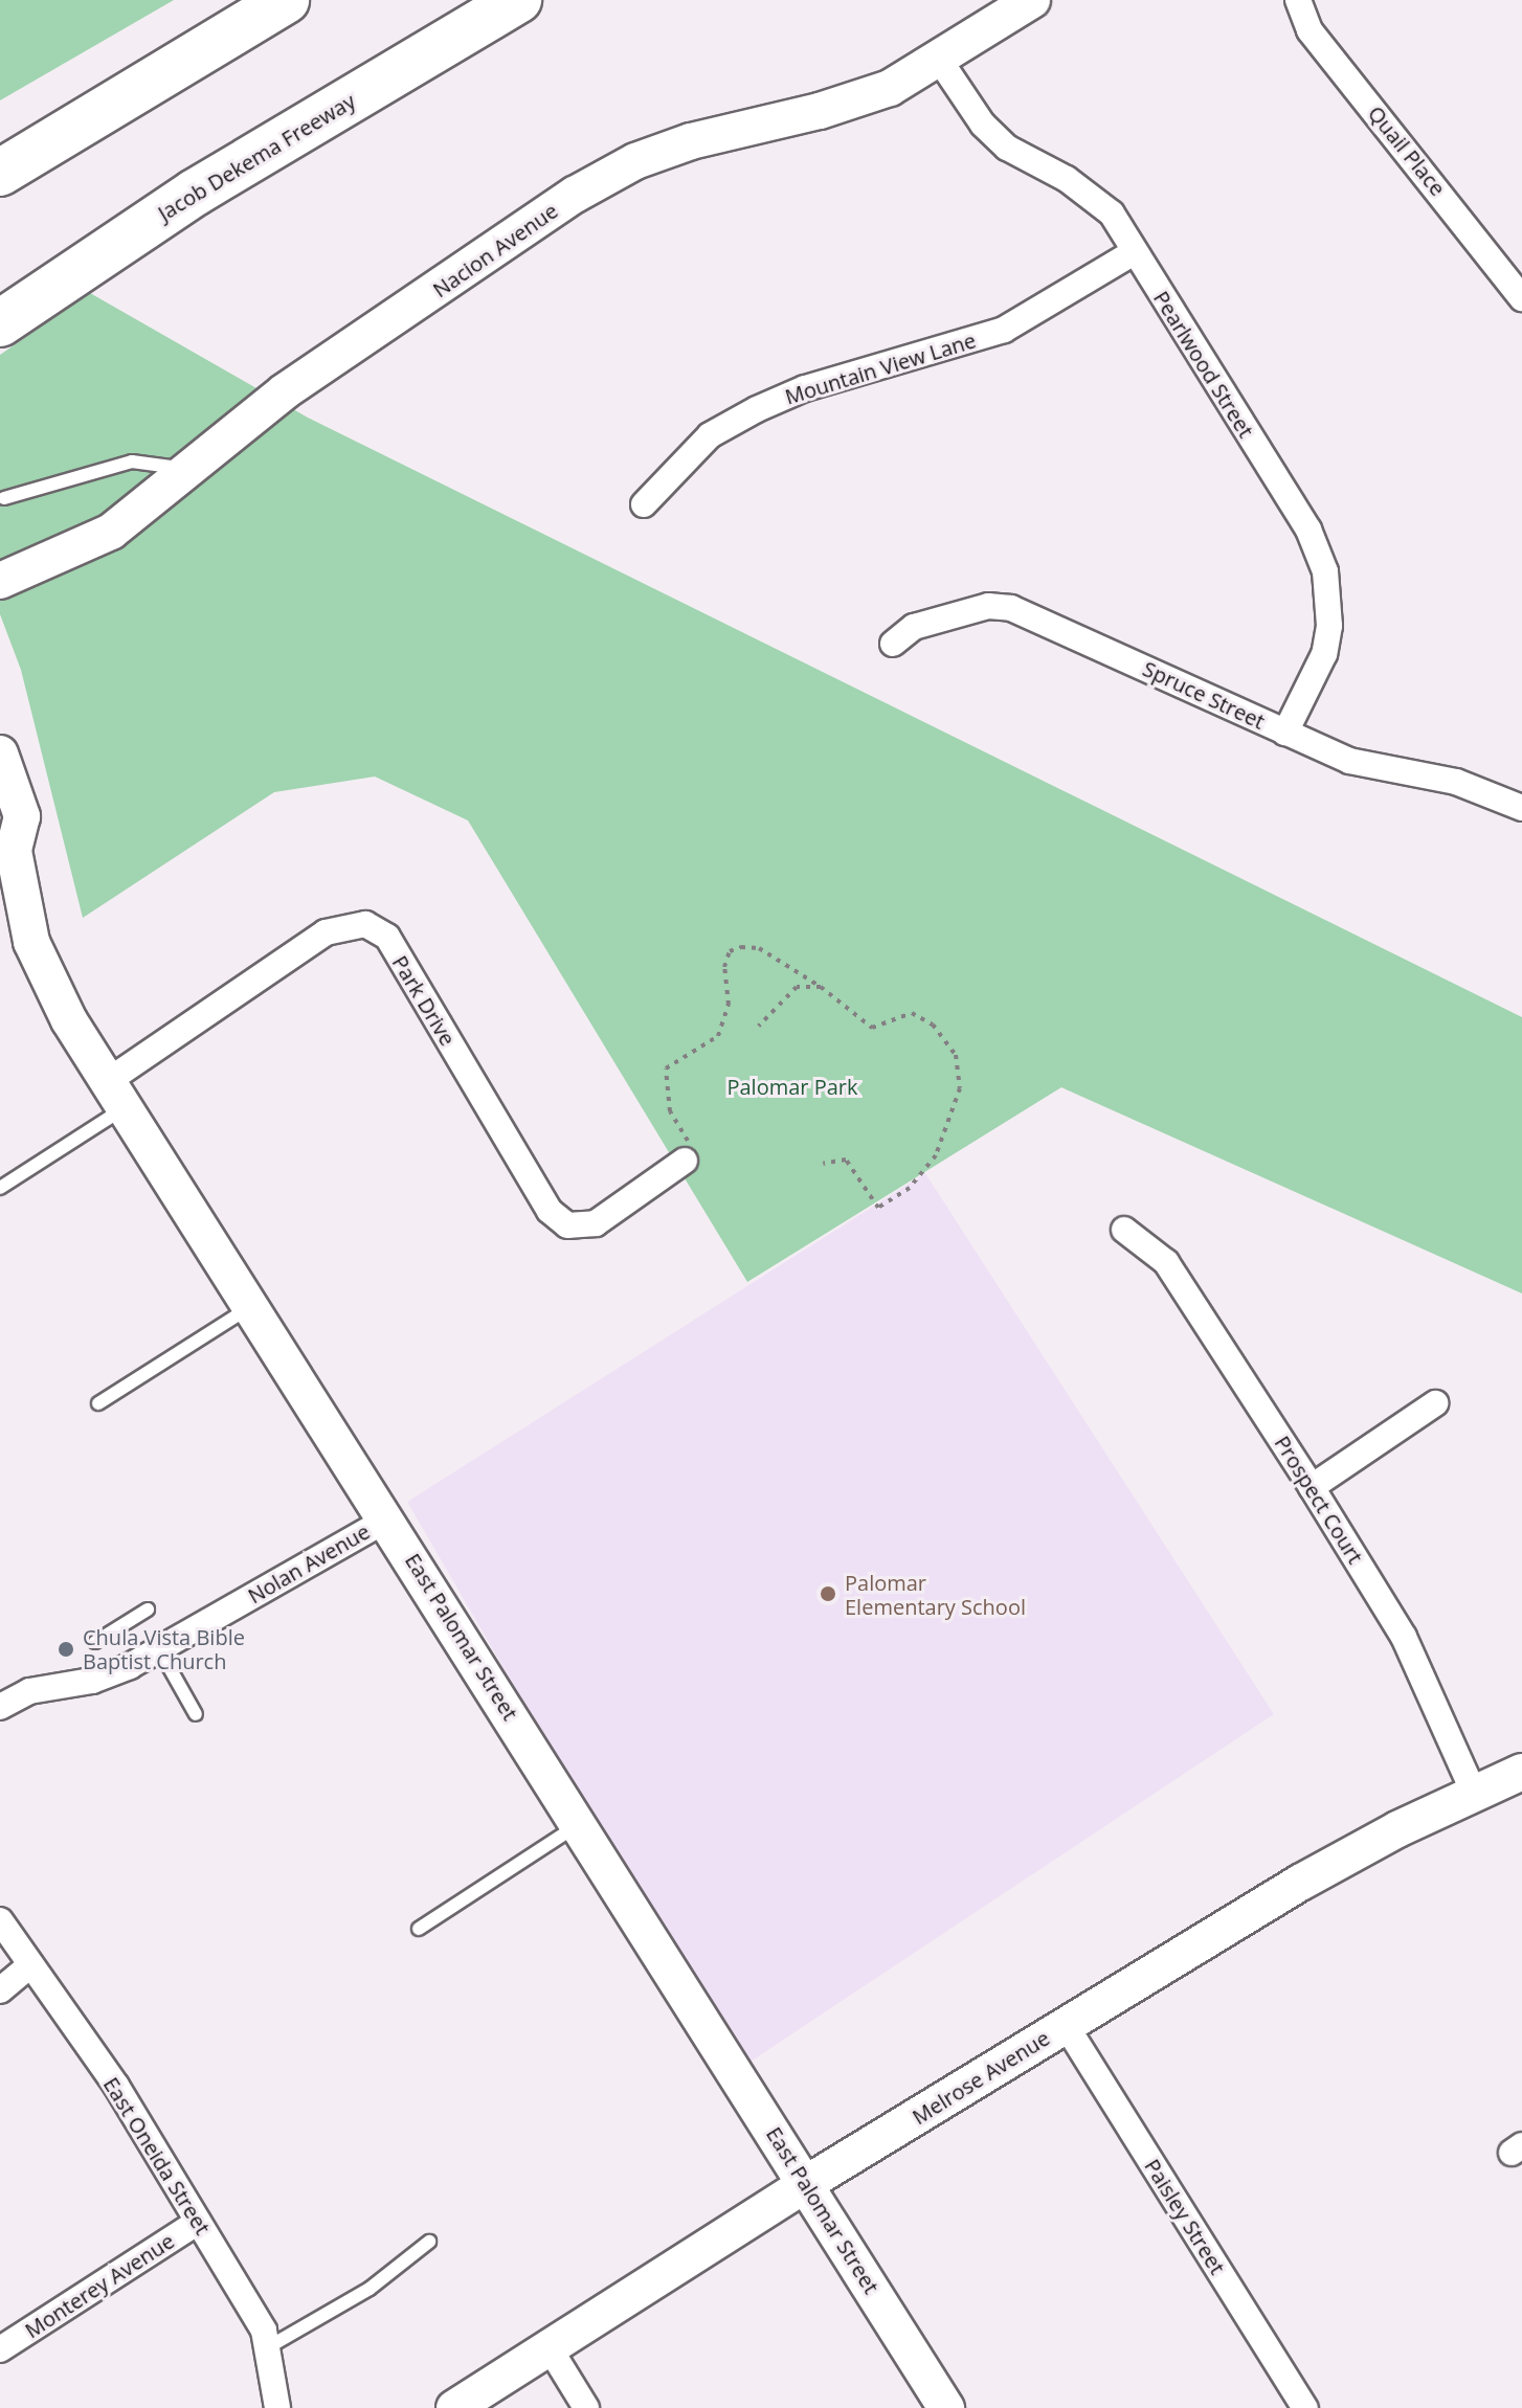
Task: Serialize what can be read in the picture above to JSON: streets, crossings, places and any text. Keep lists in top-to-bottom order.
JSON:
{
  "streets": {
    "highway": ["Jacob Dekema Freeway"],
    "street": [
      "Quail Place",
      "Nacion Avenue",
      "Pearlwood Street",
      "Mountain View Lane",
      "Spruce Street",
      "Park Drive",
      "Prospect Court",
      "Nolan Avenue",
      "East Palomar Street",
      "Melrose Avenue",
      "East Oneida Street",
      "Paisley Street",
      "Monterey Avenue"
    ]
  },
  "crossings": [
    ["Nacion Avenue", "Pearlwood Street"],
    ["Pearlwood Street", "Mountain View Lane"],
    ["Pearlwood Street", "Spruce Street"],
    ["Park Drive", "East Palomar Street"],
    ["Prospect Court", "Melrose Avenue"],
    ["Nolan Avenue", "East Palomar Street"],
    ["East Palomar Street", "Melrose Avenue"],
    ["Melrose Avenue", "Paisley Street"],
    ["East Oneida Street", "Monterey Avenue"]
  ],
  "parks": ["Palomar Park"],
  "places": ["Palomar Elementary School", "Chula Vista Bible Baptist Church"]
}
